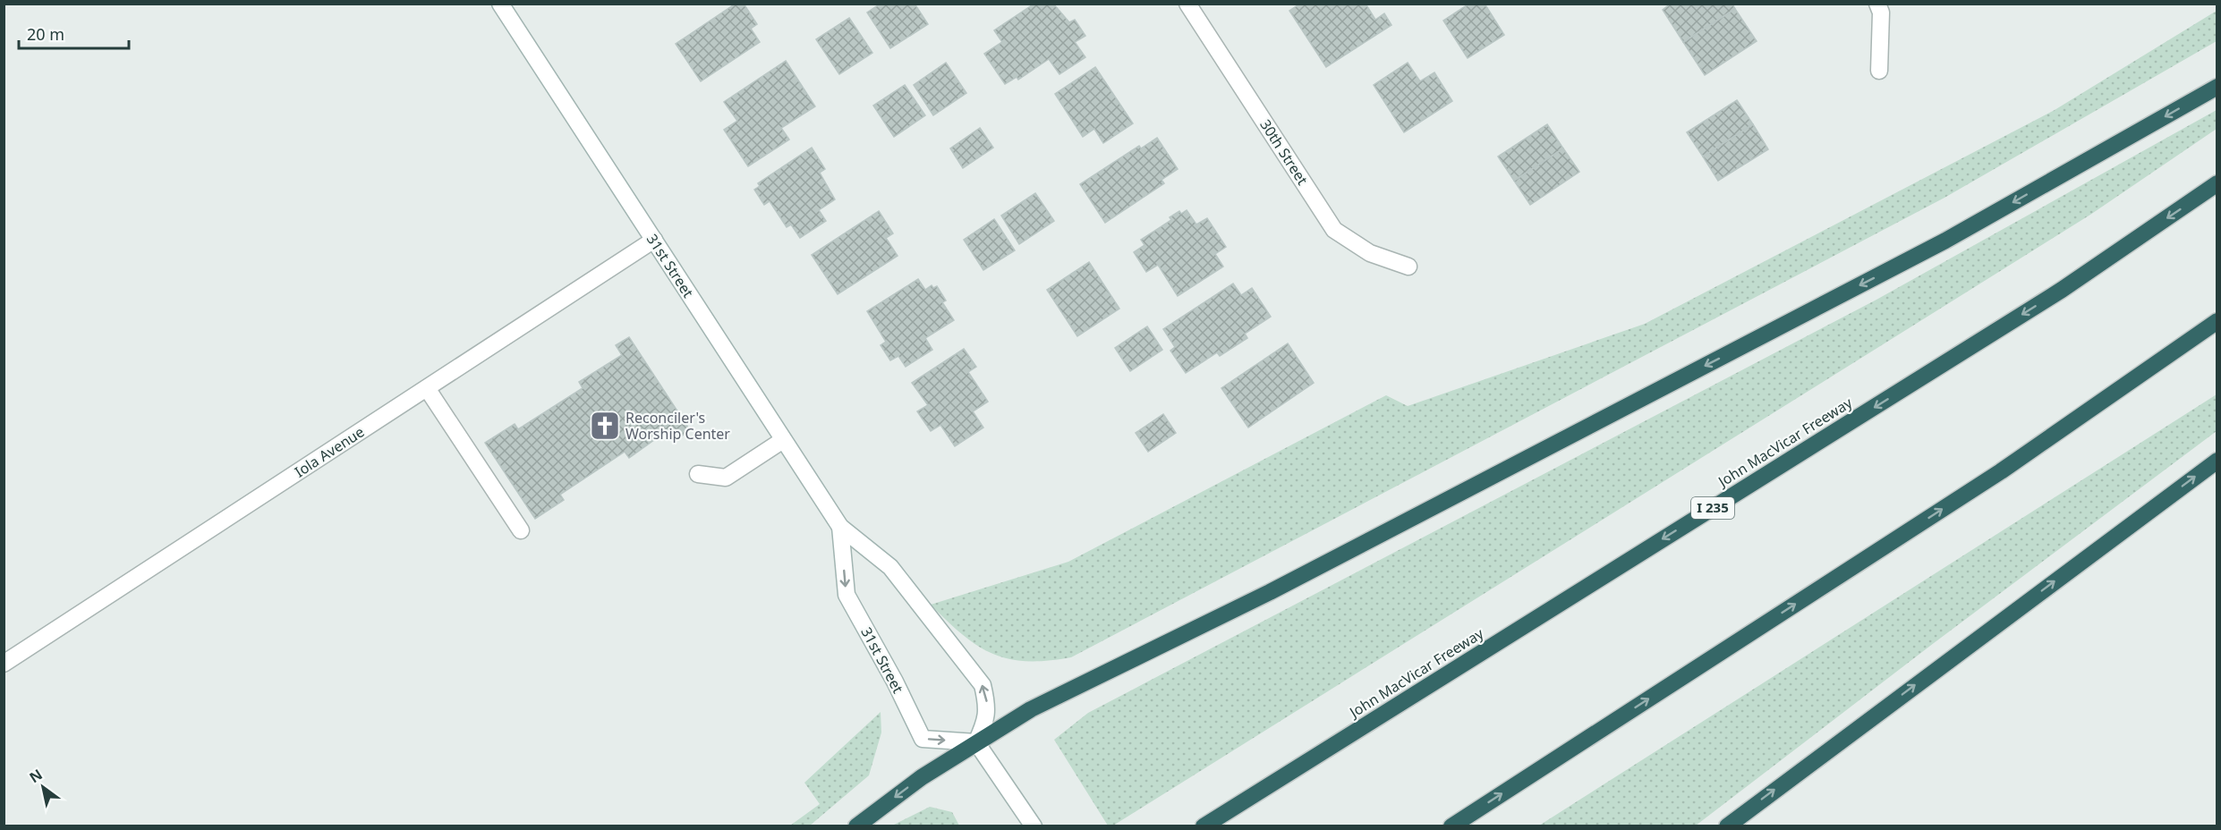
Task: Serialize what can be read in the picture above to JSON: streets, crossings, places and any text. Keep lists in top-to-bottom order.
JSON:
{
  "streets": {
    "highway": ["John MacVicar Freeway", "I 235"],
    "main road": ["30th Street", "31st Street", "Iola Avenue"]
  },
  "crossings": [
    ["31st Street", "Iola Avenue"]
  ],
  "places": {
    "church": ["Reconciler's Worship Center"]
  },
  "scale_bar": "20 m",
  "north": "top left"
}
